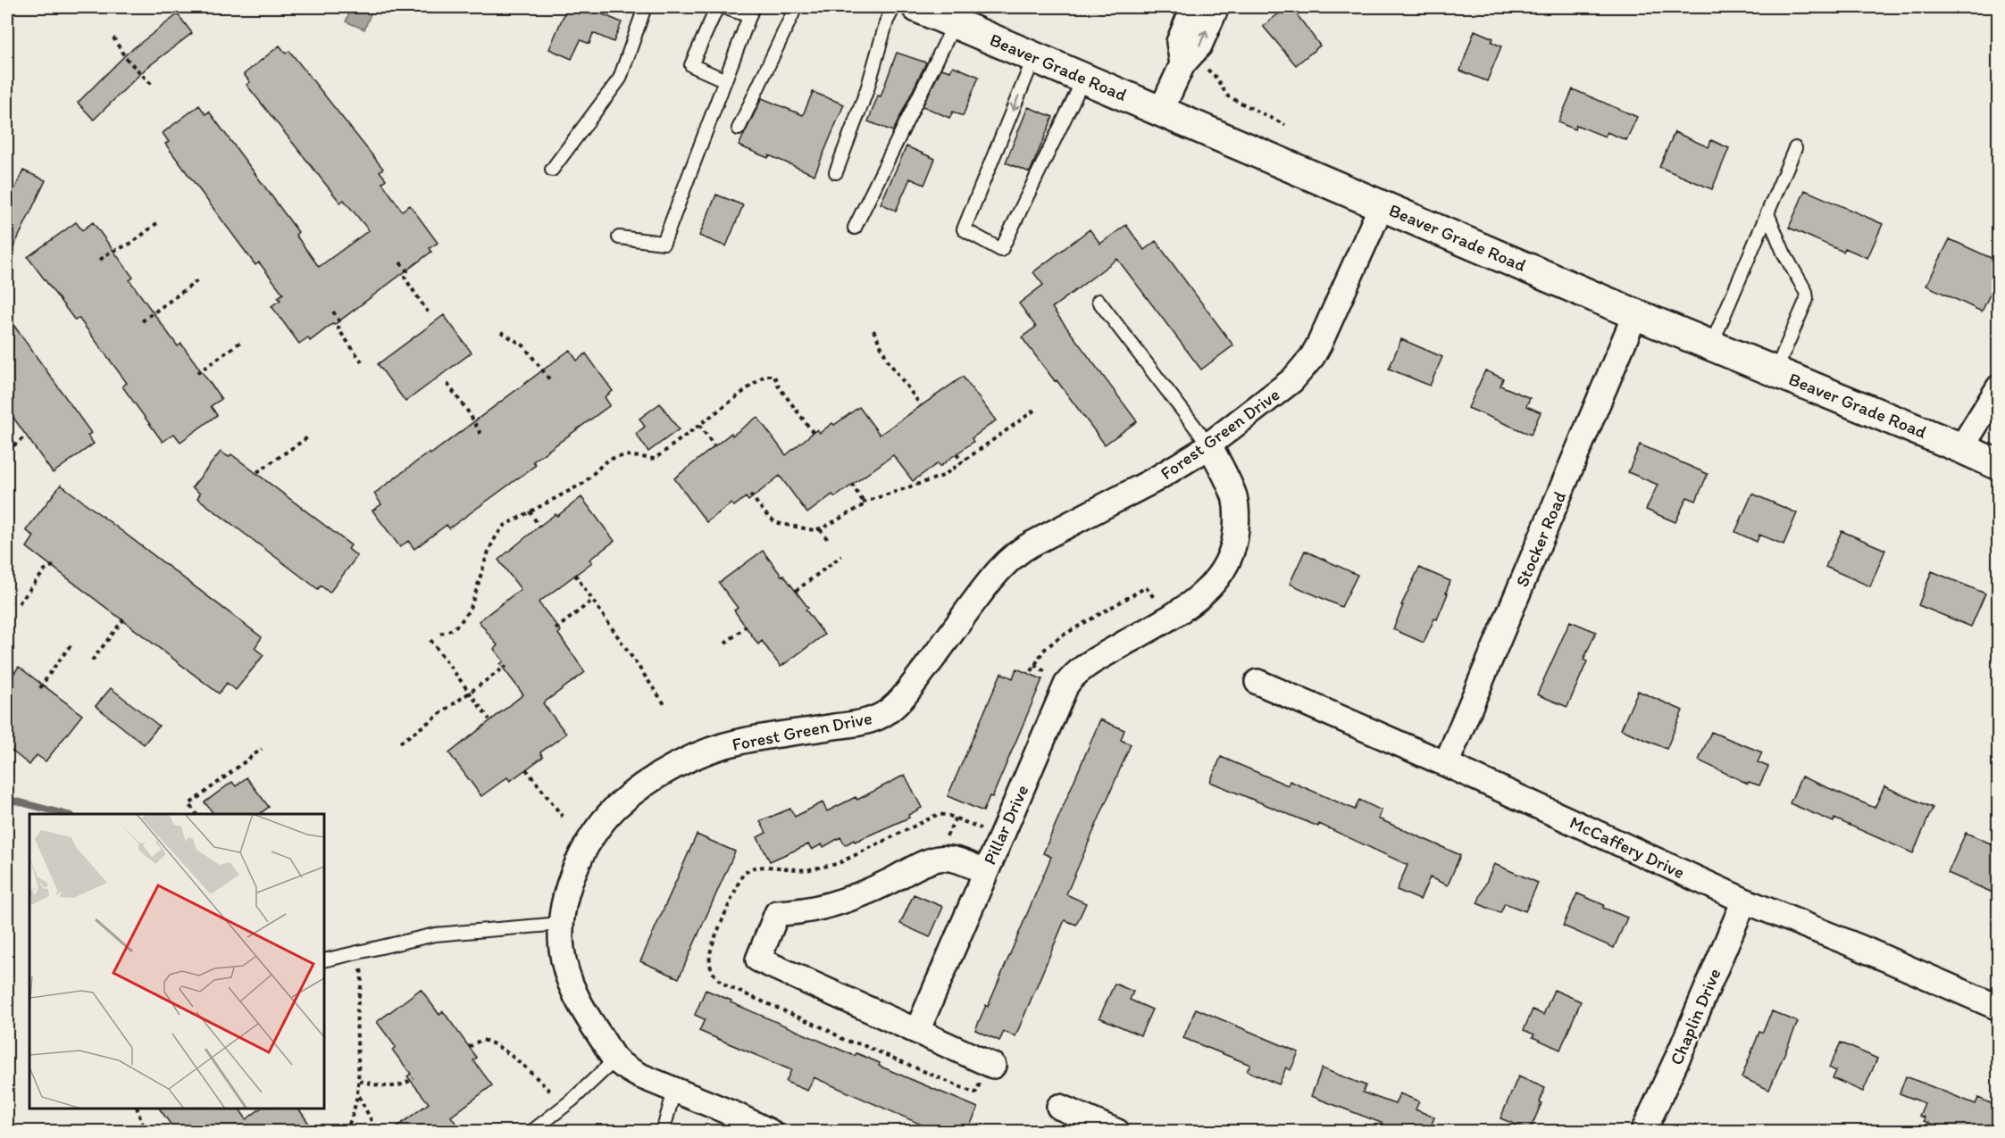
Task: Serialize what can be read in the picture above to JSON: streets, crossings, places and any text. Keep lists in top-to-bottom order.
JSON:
{
  "streets": {
    "main road": ["Beaver Grade Road"],
    "street": [
      "Forest Green Drive",
      "Stocker Road",
      "Pillar Drive",
      "McCaffery Drive",
      "Chaplin Drive"
    ]
  },
  "crossings": [
    ["Beaver Grade Road", "Forest Green Drive"],
    ["Beaver Grade Road", "Stocker Road"],
    ["Forest Green Drive", "Pillar Drive"],
    ["Stocker Road", "McCaffery Drive"],
    ["McCaffery Drive", "Chaplin Drive"]
  ]
}
